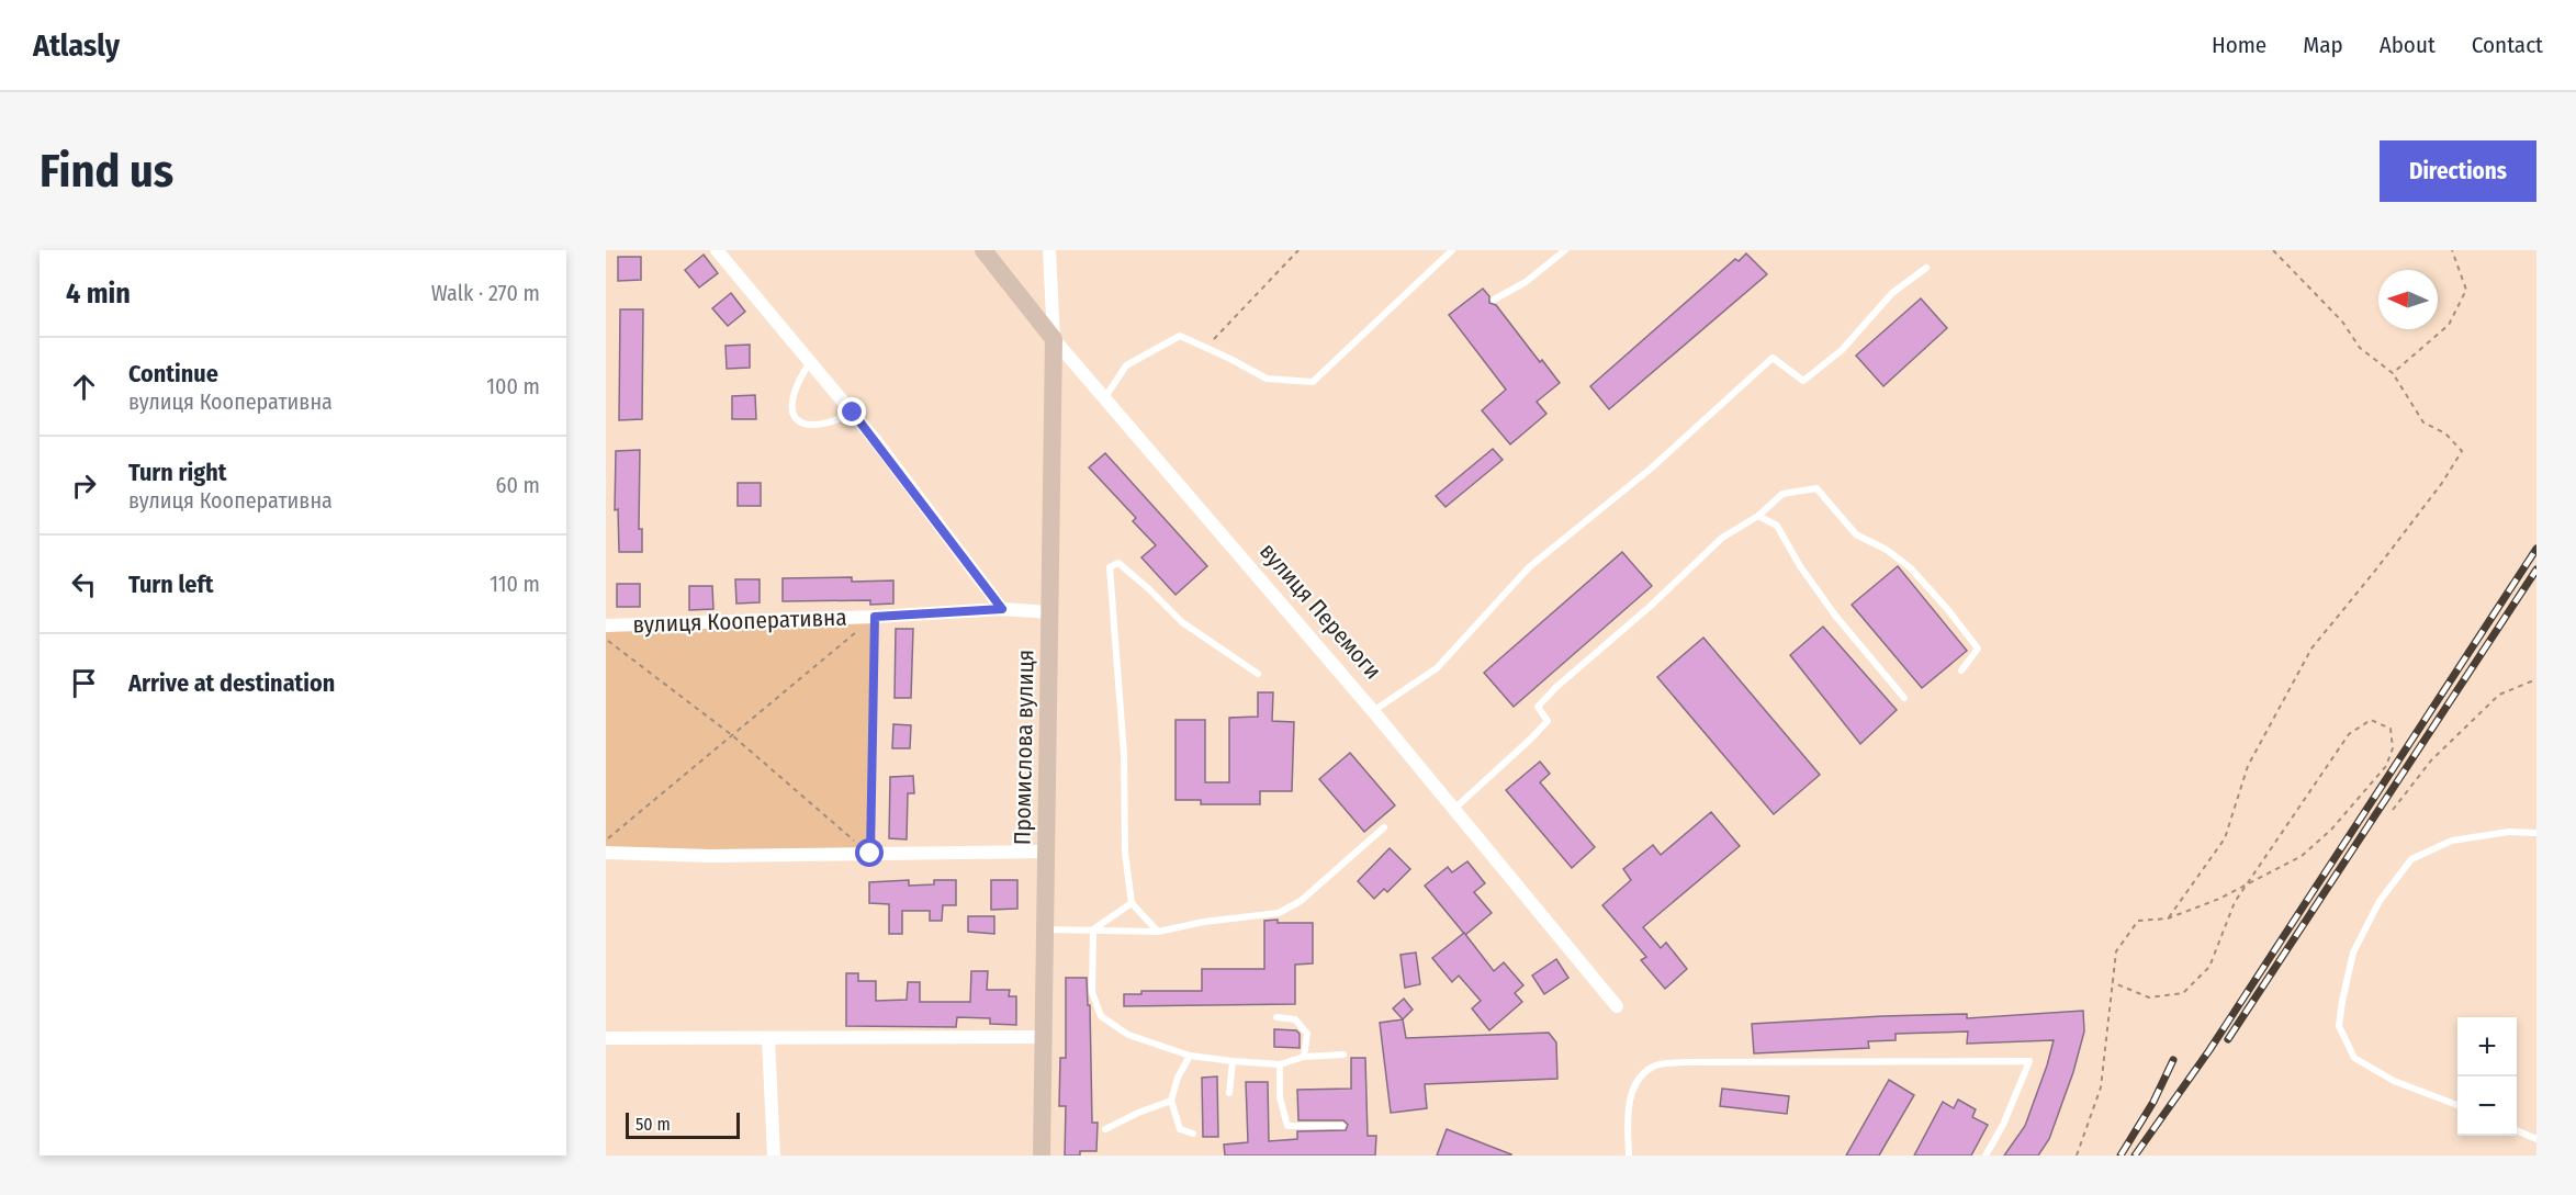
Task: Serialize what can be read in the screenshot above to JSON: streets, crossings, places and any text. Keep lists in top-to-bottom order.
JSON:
{
  "streets": {
    "street": ["вулиця Перемоги", "вулиця Кооперативна", "Промислова вулиця"]
  },
  "crossings": [
    ["вулиця Перемоги", "Промислова вулиця"],
    ["вулиця Кооперативна", "Промислова вулиця"]
  ],
  "scale_bar": "50 m",
  "north": "left",
  "page": {
    "header": "Atlasly",
    "nav": [
      "Home",
      "Map",
      "About",
      "Contact"
    ],
    "buttons": "Directions",
    "title": "Find us",
    "heading": ["4 min", "Walk · 270 m"],
    "list": [
      ["Continue", "вулиця Кооперативна", "100 m"],
      ["Turn right", "вулиця Кооперативна", "60 m"],
      ["Turn left", "110 m"],
      "Arrive at destination"
    ],
    "map_buttons": ["+", "−"],
    "scale": "50 m"
  }
}
